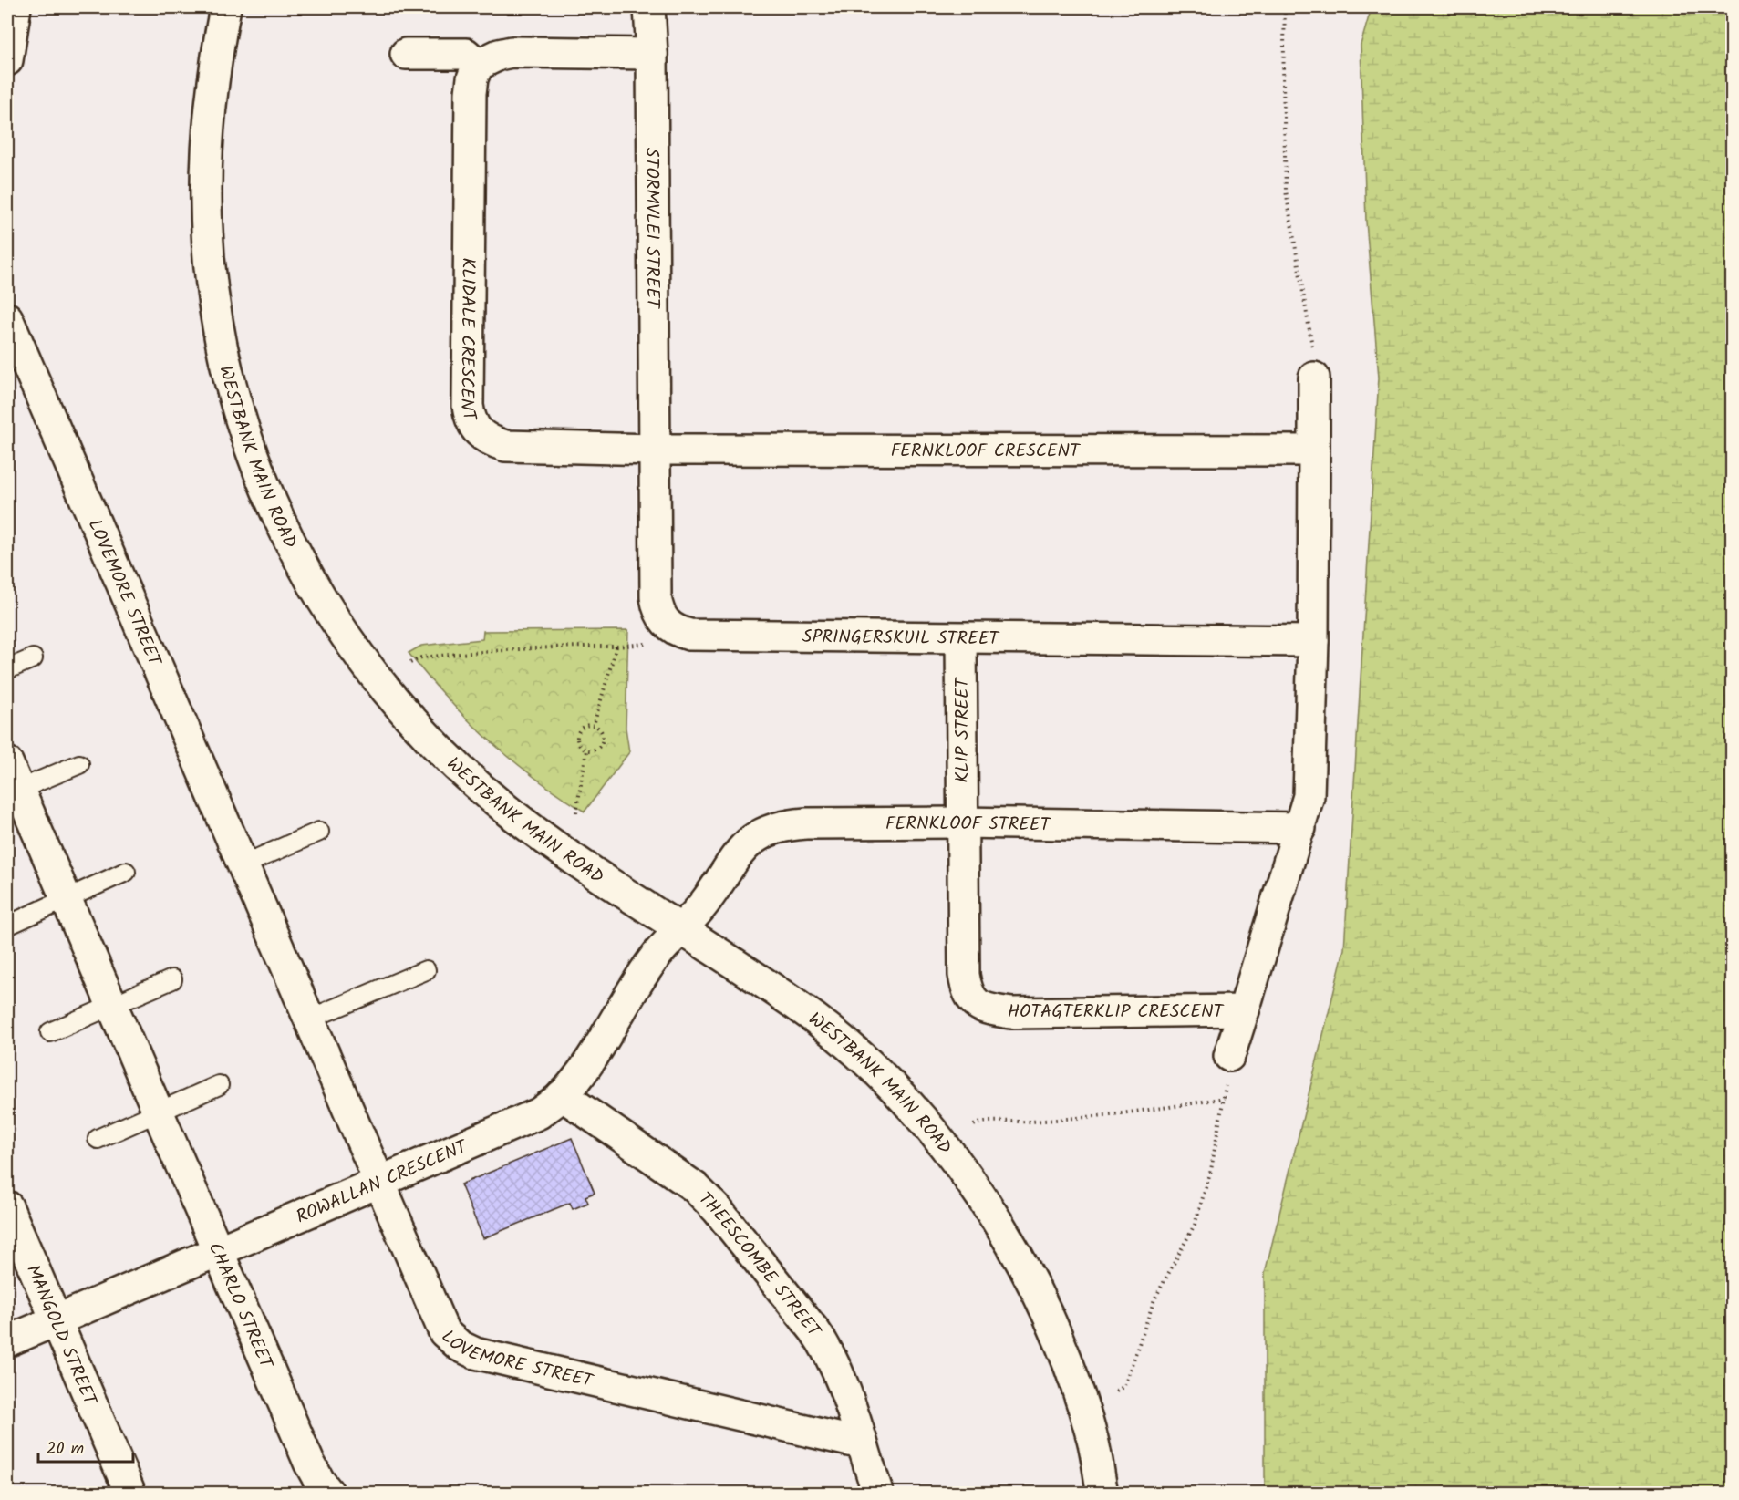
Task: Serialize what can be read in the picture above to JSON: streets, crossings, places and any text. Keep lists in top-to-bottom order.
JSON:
{
  "streets": {
    "street": [
      "STORMVLEI STREET",
      "KLIDALE CRESCENT",
      "FERNKLOOF CRESCENT",
      "WESTBANK MAIN ROAD",
      "LOVEMORE STREET",
      "SPRINGERSKUIL STREET",
      "KLIP STREET",
      "FERNKLOOF STREET",
      "HOTAGTERKLIP CRESCENT",
      "ROWALLAN CRESCENT",
      "THEESCOMBE STREET",
      "CHARLO STREET",
      "MANGOLD STREET"
    ]
  },
  "crossings": [
    ["STORMVLEI STREET", "KLIDALE CRESCENT"],
    ["STORMVLEI STREET", "FERNKLOOF CRESCENT"],
    ["STORMVLEI STREET", "SPRINGERSKUIL STREET"],
    ["KLIDALE CRESCENT", "FERNKLOOF CRESCENT"],
    ["KLIDALE CRESCENT", "SPRINGERSKUIL STREET"],
    ["FERNKLOOF CRESCENT", "SPRINGERSKUIL STREET"],
    ["WESTBANK MAIN ROAD", "FERNKLOOF STREET"],
    ["WESTBANK MAIN ROAD", "ROWALLAN CRESCENT"],
    ["LOVEMORE STREET", "ROWALLAN CRESCENT"],
    ["LOVEMORE STREET", "THEESCOMBE STREET"],
    ["SPRINGERSKUIL STREET", "KLIP STREET"],
    ["KLIP STREET", "FERNKLOOF STREET"],
    ["KLIP STREET", "HOTAGTERKLIP CRESCENT"],
    ["FERNKLOOF STREET", "HOTAGTERKLIP CRESCENT"],
    ["FERNKLOOF STREET", "ROWALLAN CRESCENT"],
    ["ROWALLAN CRESCENT", "THEESCOMBE STREET"],
    ["ROWALLAN CRESCENT", "CHARLO STREET"],
    ["ROWALLAN CRESCENT", "MANGOLD STREET"]
  ],
  "scale_bar": "20 m"
}
